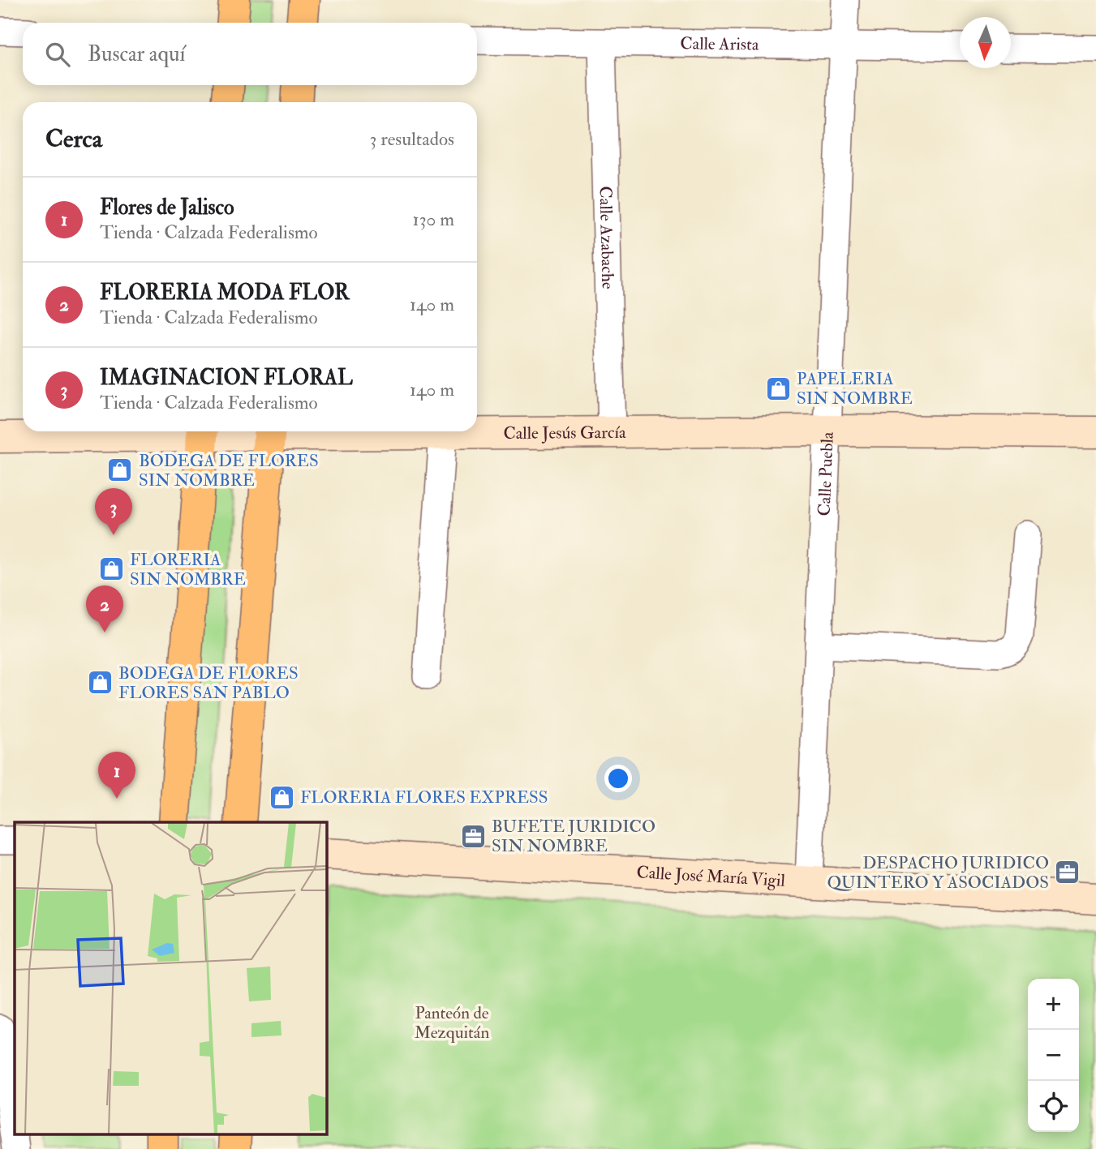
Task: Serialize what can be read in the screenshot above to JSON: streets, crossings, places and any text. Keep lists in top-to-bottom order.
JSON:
{
  "streets": {
    "street": [
      "Calle Arista",
      "Calle Azabache",
      "Calle Jesús García",
      "Calle Puebla",
      "Calle José María Vigil"
    ]
  },
  "crossings": [
    ["Calle Arista", "Calle Azabache"],
    ["Calle Arista", "Calle Puebla"],
    ["Calle Azabache", "Calle Jesús García"],
    ["Calle Jesús García", "Calle Puebla"],
    ["Calle Puebla", "Calle José María Vigil"]
  ],
  "parks": ["Panteón de Mezquitán"],
  "places": {
    "shop": [
      "PAPELERIA SIN NOMBRE",
      "BODEGA DE FLORES SIN NOMBRE",
      "FLORERIA SIN NOMBRE",
      "BODEGA DE FLORES FLORES SAN PABLO",
      "FLORERIA FLORES EXPRESS"
    ],
    "office": ["BUFETE JURIDICO SIN NOMBRE", "DESPACHO JURIDICO QUINTERO Y ASOCIADOS"]
  },
  "north": "bottom",
  "page": {
    "search": "Buscar aquí",
    "heading": ["Cerca", "3 resultados"],
    "list": [
      {
        "mark": "1",
        "name": "Flores de Jalisco",
        "note": "Tienda · Calzada Federalismo",
        "value": "130 m"
      },
      {
        "mark": "2",
        "name": "FLORERIA MODA FLOR",
        "note": "Tienda · Calzada Federalismo",
        "value": "140 m"
      },
      {
        "mark": "3",
        "name": "IMAGINACION FLORAL",
        "note": "Tienda · Calzada Federalismo",
        "value": "140 m"
      }
    ],
    "pins": ["3", "2", "1"],
    "map_buttons": ["+", "−"]
  }
}
